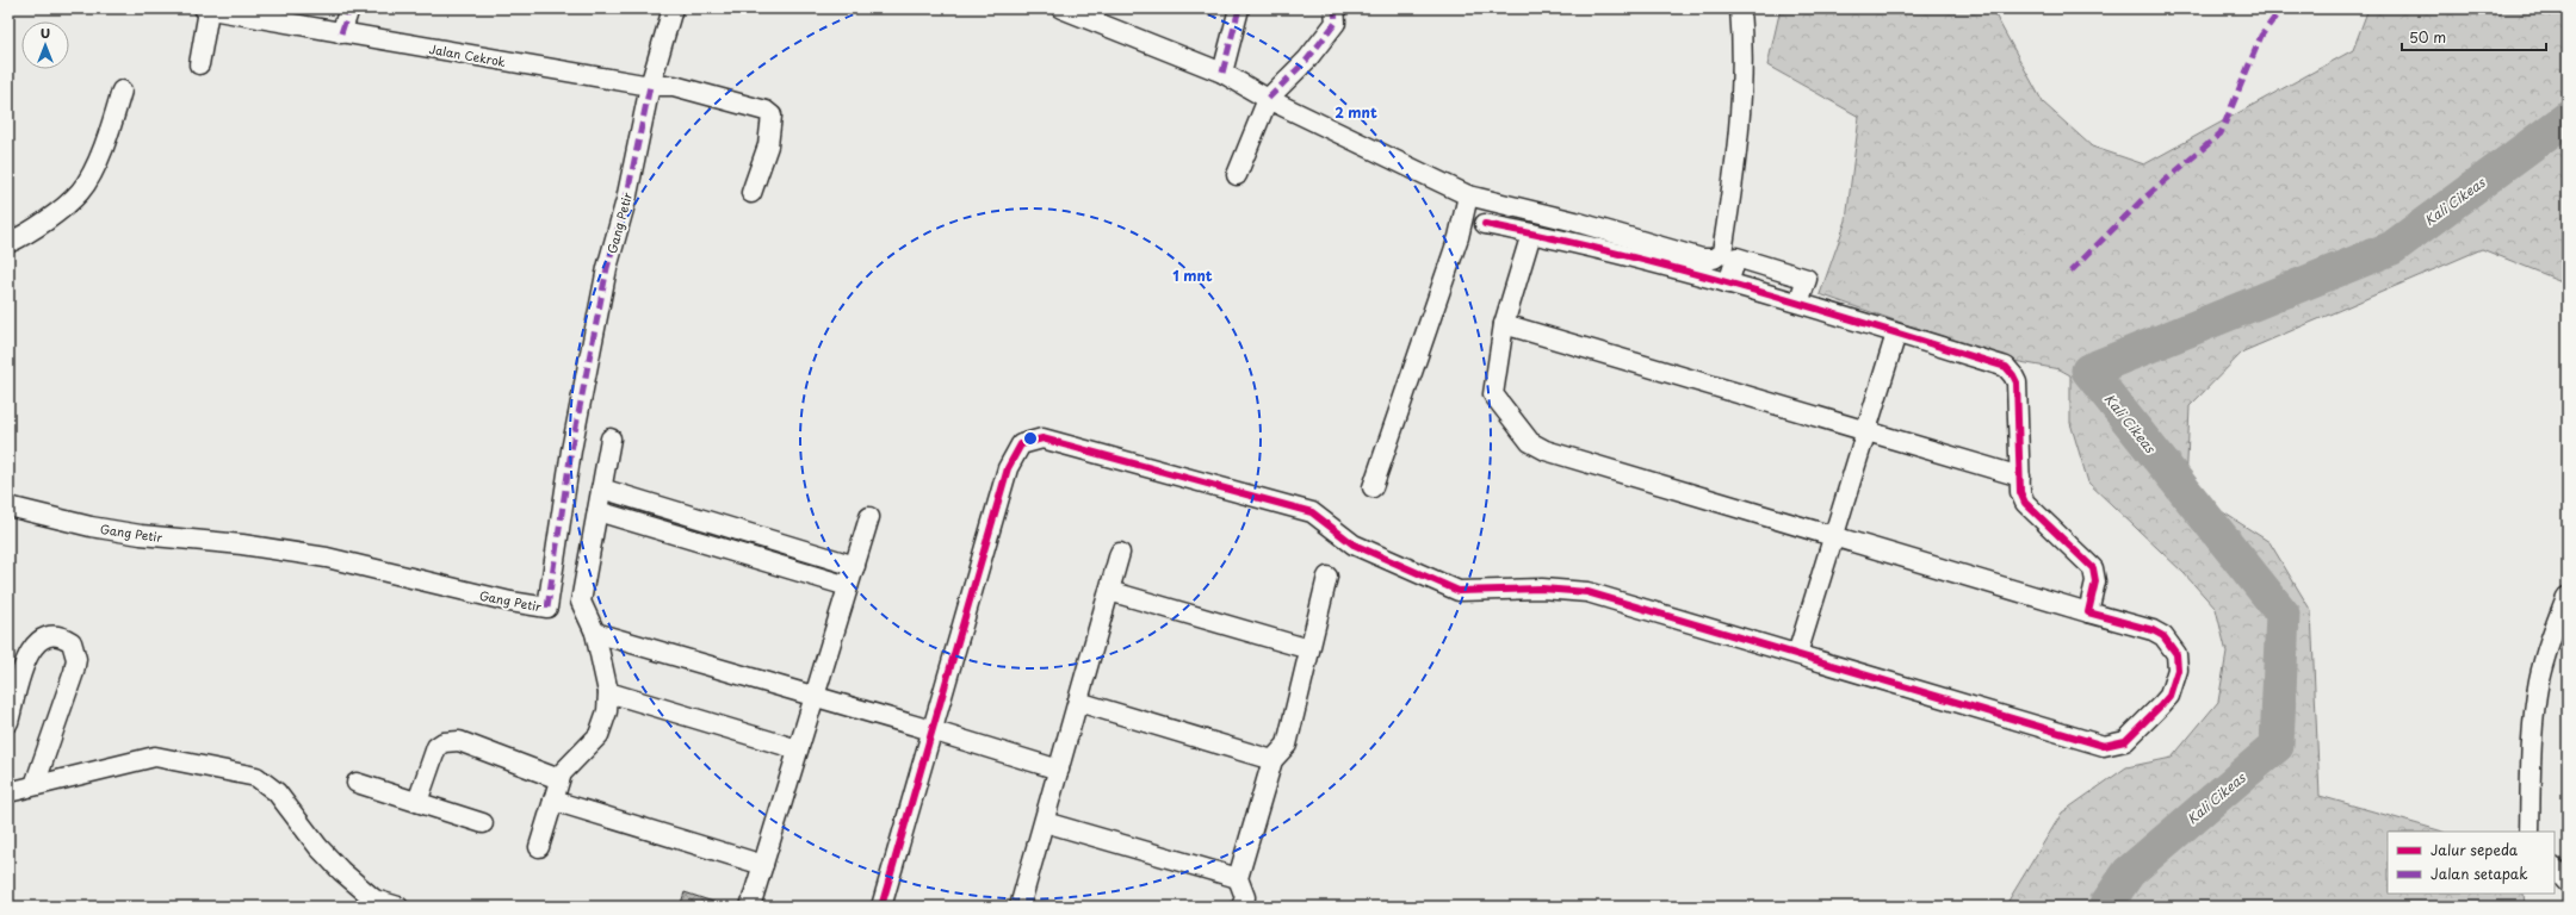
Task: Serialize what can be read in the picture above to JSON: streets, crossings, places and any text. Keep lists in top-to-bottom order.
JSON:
{
  "streets": {
    "street": ["Jalan Cekrok", "Gang Petir"]
  },
  "crossings": [
    ["Jalan Cekrok", "Gang Petir"]
  ],
  "water": ["Kali Cikeas"],
  "legend": ["Jalur sepeda", "Jalan setapak"],
  "scale_bar": "50 m",
  "north": "top",
  "rings": ["2 mnt", "1 mnt"]
}
